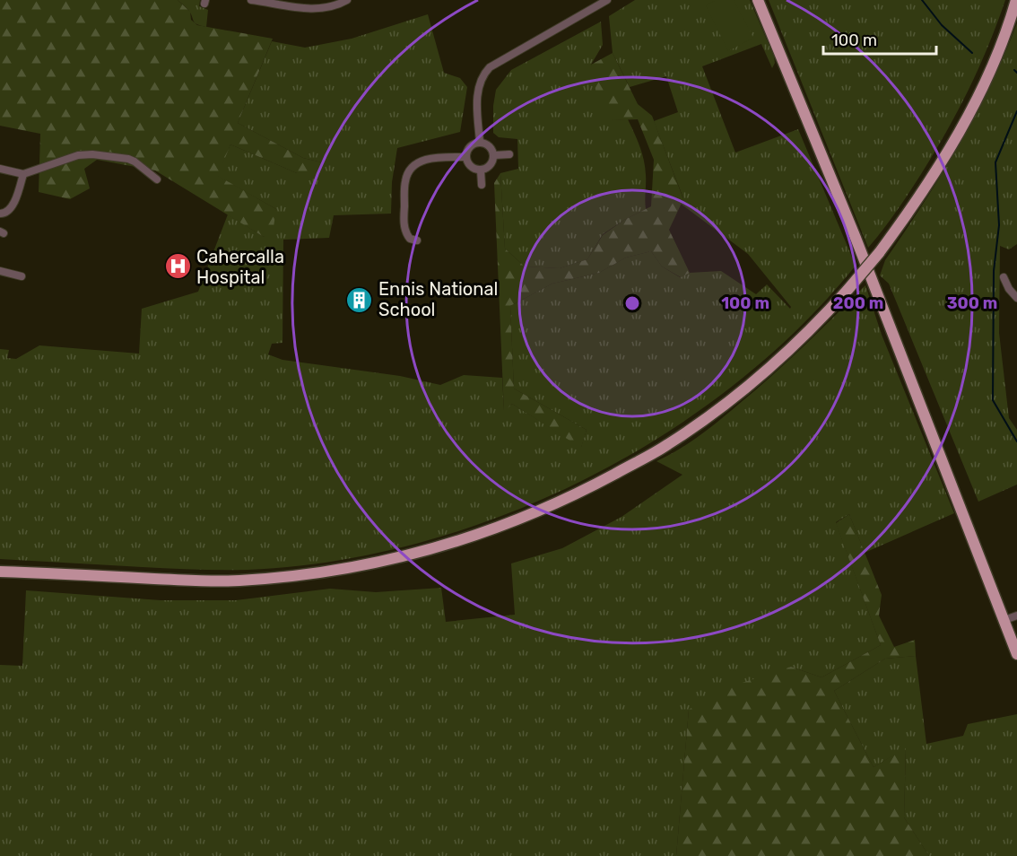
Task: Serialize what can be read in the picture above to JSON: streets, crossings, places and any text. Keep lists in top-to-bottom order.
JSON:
{
  "places": {
    "hospital": ["Cahercalla Hospital"],
    "building": ["Ennis National School"]
  },
  "scale_bar": "100 m",
  "rings": ["100 m", "200 m", "300 m"]
}
